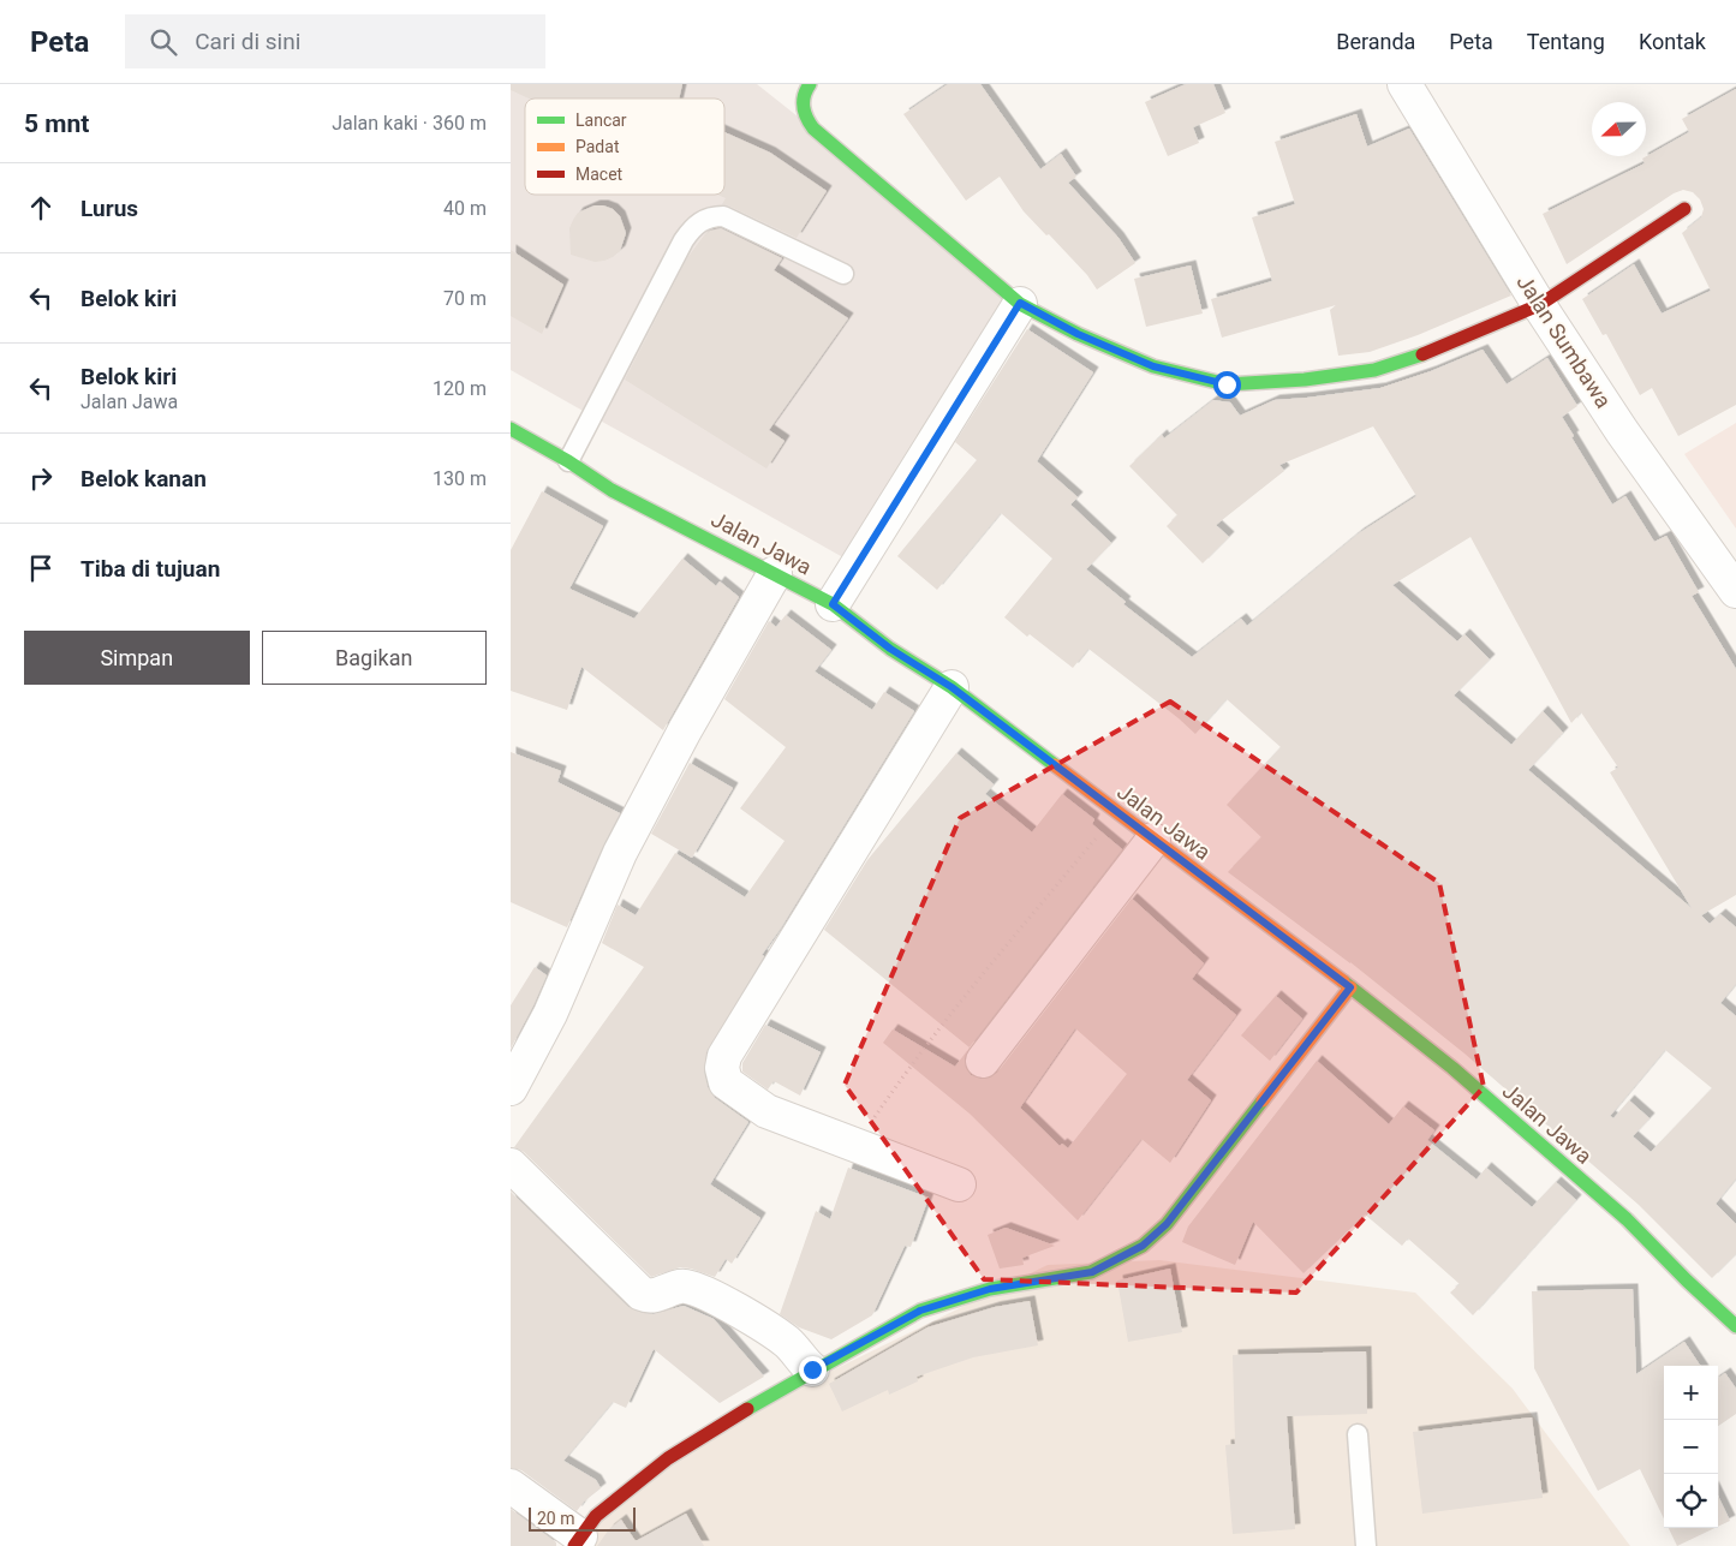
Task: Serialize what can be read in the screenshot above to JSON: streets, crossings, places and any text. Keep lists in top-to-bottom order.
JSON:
{
  "streets": {
    "street": ["Jalan Sumbawa", "Jalan Jawa"]
  },
  "legend": ["Lancar", "Padat", "Macet"],
  "scale_bar": "20 m",
  "north": "left",
  "page": {
    "header": "Peta",
    "search": "Cari di sini",
    "nav": [
      "Beranda",
      "Peta",
      "Tentang",
      "Kontak"
    ],
    "heading": ["5 mnt", "Jalan kaki · 360 m"],
    "list": [
      ["Lurus", "40 m"],
      ["Belok kiri", "70 m"],
      ["Belok kiri", "Jalan Jawa", "120 m"],
      ["Belok kanan", "130 m"],
      "Tiba di tujuan"
    ],
    "buttons": ["Simpan", "Bagikan"],
    "map_buttons": ["+", "−"],
    "scale": "20 m"
  }
}
